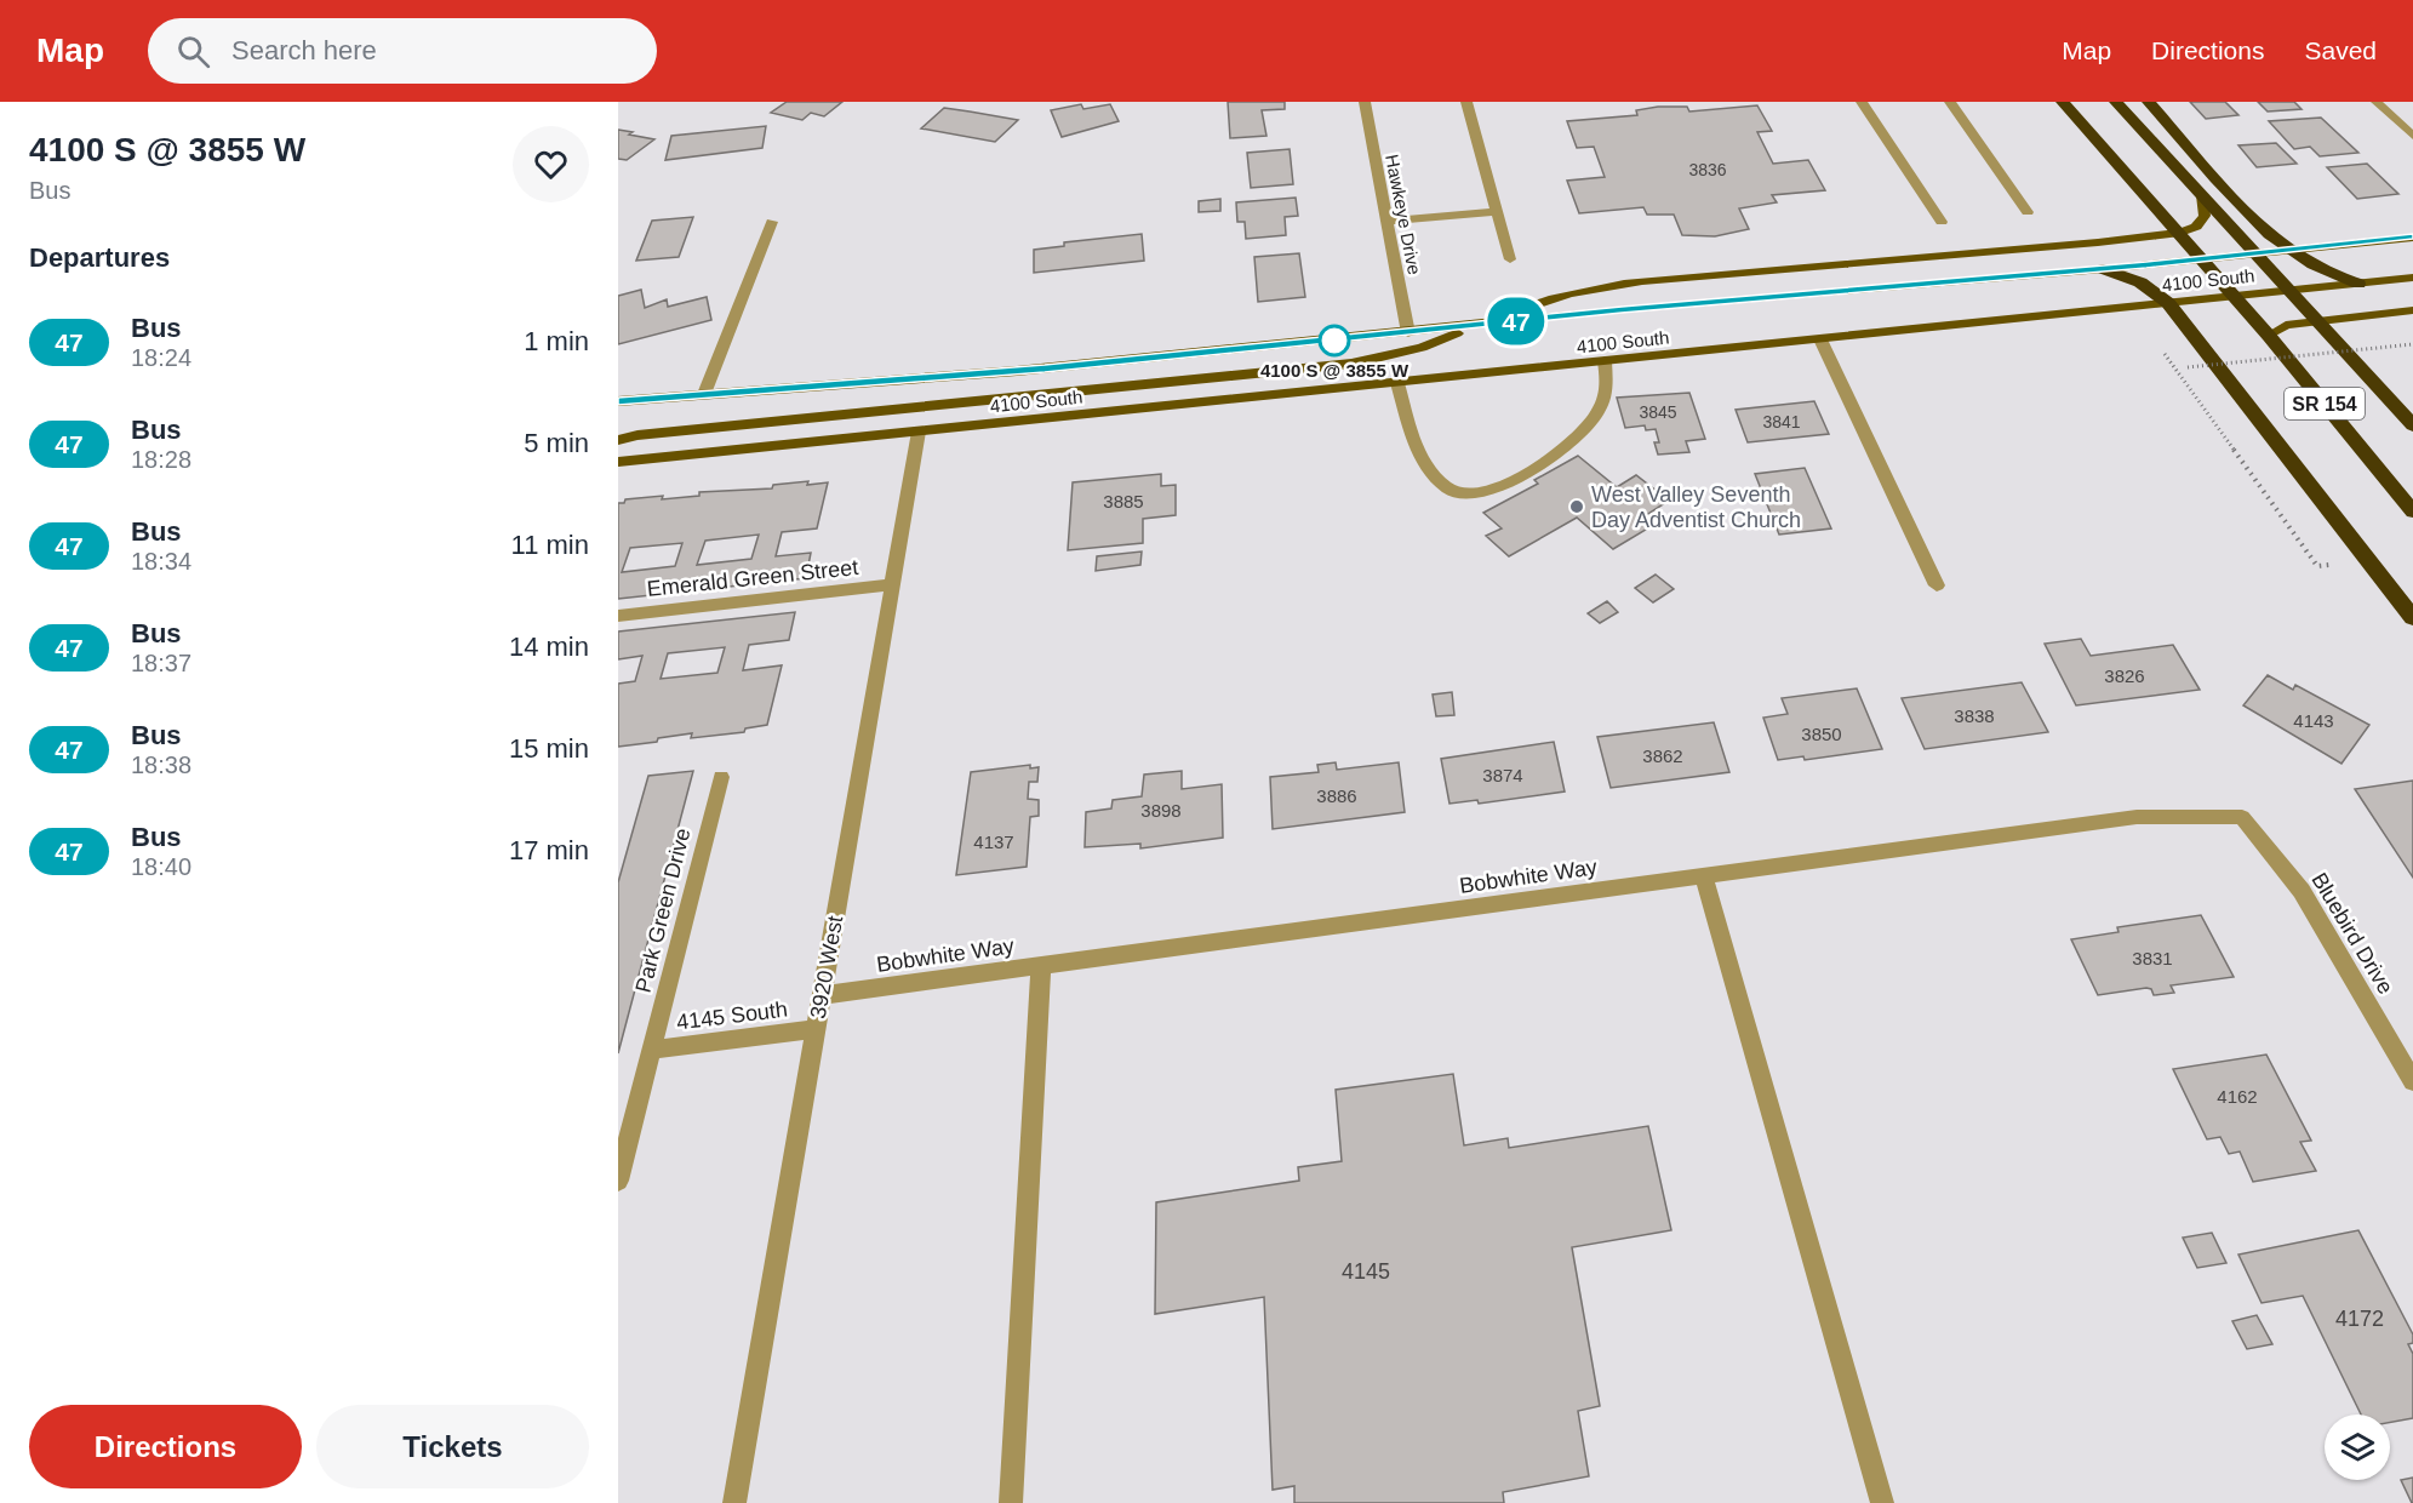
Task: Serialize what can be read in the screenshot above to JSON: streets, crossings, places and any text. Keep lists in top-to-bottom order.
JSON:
{
  "streets": {
    "highway": ["SR 154"],
    "main road": ["4100 South"],
    "street": [
      "Hawkeye Drive",
      "Emerald Green Street",
      "Bobwhite Way",
      "Park Green Drive",
      "Bluebird Drive",
      "3920 West",
      "4145 South"
    ]
  },
  "crossings": [
    ["Hawkeye Drive", "4100 South"],
    ["4100 South", "SR 154"],
    ["4100 South", "3920 West"],
    ["Emerald Green Street", "3920 West"],
    ["Bobwhite Way", "Bluebird Drive"],
    ["Bobwhite Way", "3920 West"],
    ["Park Green Drive", "4145 South"],
    ["3920 West", "4145 South"]
  ],
  "places": ["4100 S @ 3855 W", "West Valley Seventh Day Adventist Church"],
  "lines": ["bus line 47"],
  "house_numbers": [
    "3836",
    "3845",
    "3841",
    "3885",
    "3826",
    "3838",
    "4143",
    "3850",
    "3862",
    "3874",
    "3886",
    "3898",
    "4137",
    "3831",
    "4162",
    "4145",
    "4172"
  ],
  "page": {
    "header": "Map",
    "search": "Search here",
    "nav": ["Map", "Directions", "Saved"],
    "heading": [
      ["4100 S @ 3855 W", "Bus"],
      "Departures"
    ],
    "on_map": "47",
    "list": [
      {
        "mark": "47",
        "name": "Bus",
        "note": "18:24",
        "value": "1 min"
      },
      {
        "mark": "47",
        "name": "Bus",
        "note": "18:28",
        "value": "5 min"
      },
      {
        "mark": "47",
        "name": "Bus",
        "note": "18:34",
        "value": "11 min"
      },
      {
        "mark": "47",
        "name": "Bus",
        "note": "18:37",
        "value": "14 min"
      },
      {
        "mark": "47",
        "name": "Bus",
        "note": "18:38",
        "value": "15 min"
      },
      {
        "mark": "47",
        "name": "Bus",
        "note": "18:40",
        "value": "17 min"
      }
    ],
    "buttons": ["Directions", "Tickets"]
  }
}
